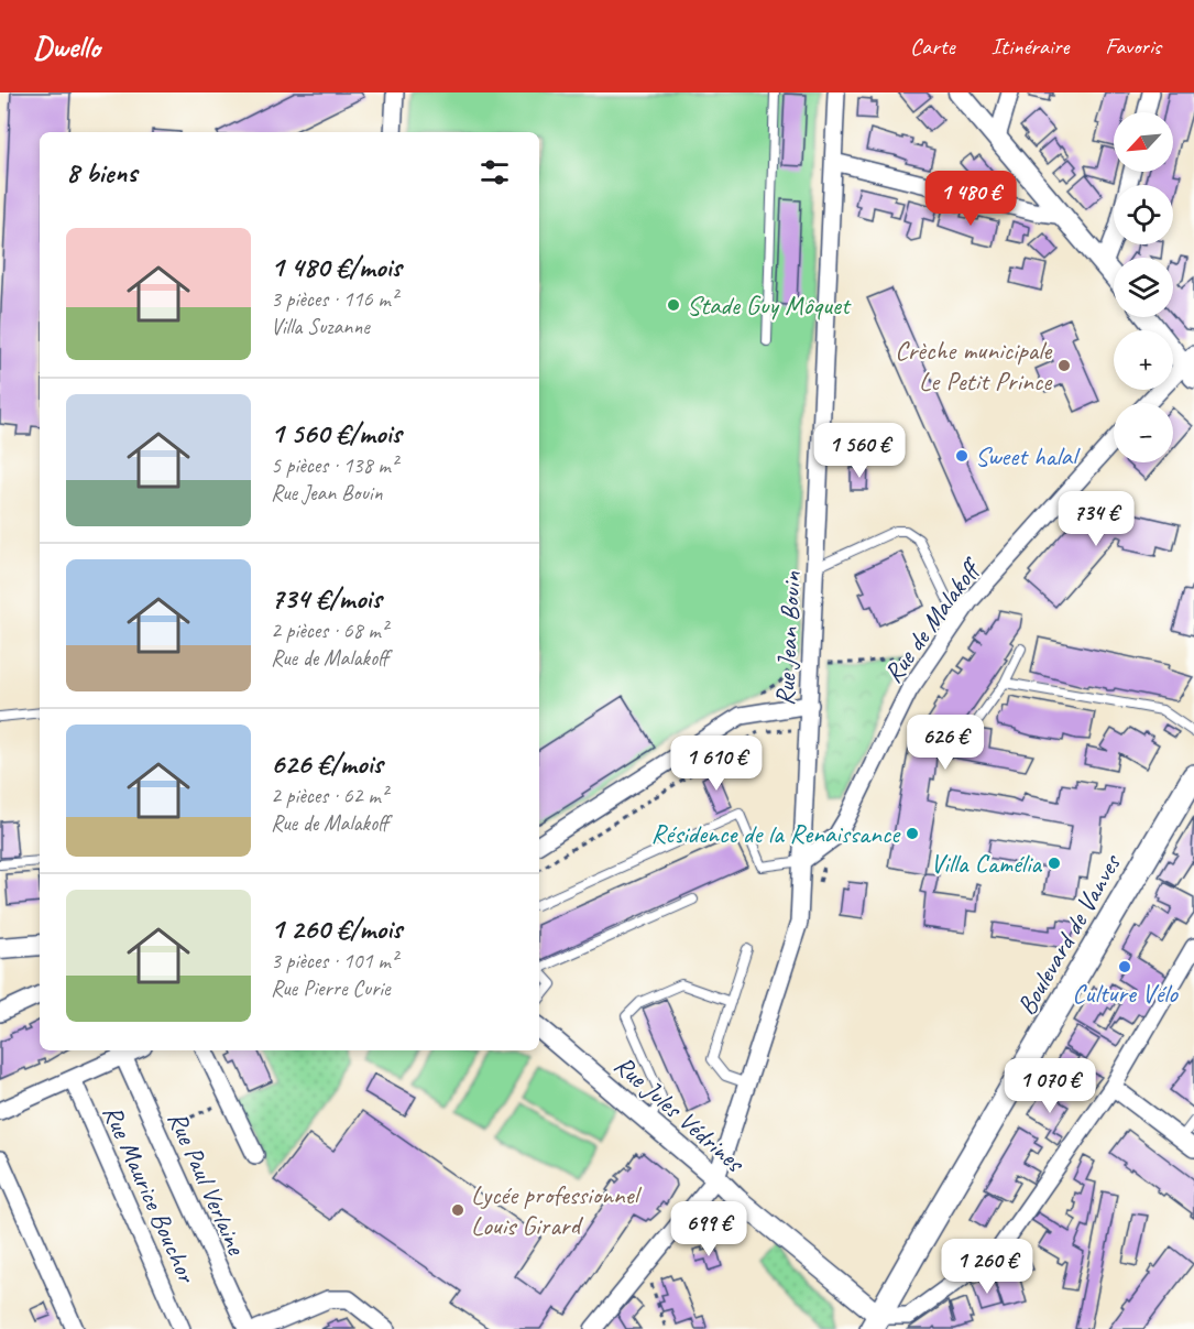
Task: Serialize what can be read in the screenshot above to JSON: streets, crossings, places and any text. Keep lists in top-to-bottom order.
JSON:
{
  "streets": {
    "main road": ["Boulevard de Vanves"],
    "street": [
      "Rue de Malakoff",
      "Rue Jean Bouin",
      "Rue Jules Védrines",
      "Rue Paul Verlaine",
      "Rue Maurice Bouchor"
    ]
  },
  "crossings": [
    ["Rue de Malakoff", "Rue Jean Bouin"],
    ["Rue Jean Bouin", "Rue Jules Védrines"],
    ["Boulevard de Vanves", "Rue Jules Védrines"]
  ],
  "places": [
    "Stade Guy Môquet",
    "Crèche municipale Le Petit Prince",
    "Sweet halal",
    "Résidence de la Renaissance",
    "Villa Camélia",
    "Culture Vélo",
    "Lycée professionnel Louis Girard"
  ],
  "north": "bottom left",
  "page": {
    "header": "Dwello",
    "nav": ["Carte", "Itinéraire", "Favoris"],
    "map_buttons": ["+", "−"],
    "heading": "8 biens",
    "price": [
      "1 480 €",
      "1 560 €",
      "734 €",
      "626 €",
      "1 610 €",
      "1 070 €",
      "699 €",
      "1 260 €"
    ],
    "list": [
      {
        "name": "1 480 €/mois",
        "note": "3 pièces · 116 m² · Villa Suzanne"
      },
      {
        "name": "1 560 €/mois",
        "note": "5 pièces · 138 m² · Rue Jean Bouin"
      },
      {
        "name": "734 €/mois",
        "note": "2 pièces · 68 m² · Rue de Malakoff"
      },
      {
        "name": "626 €/mois",
        "note": "2 pièces · 62 m² · Rue de Malakoff"
      },
      {
        "name": "1 260 €/mois",
        "note": "3 pièces · 101 m² · Rue Pierre Curie"
      }
    ]
  }
}
